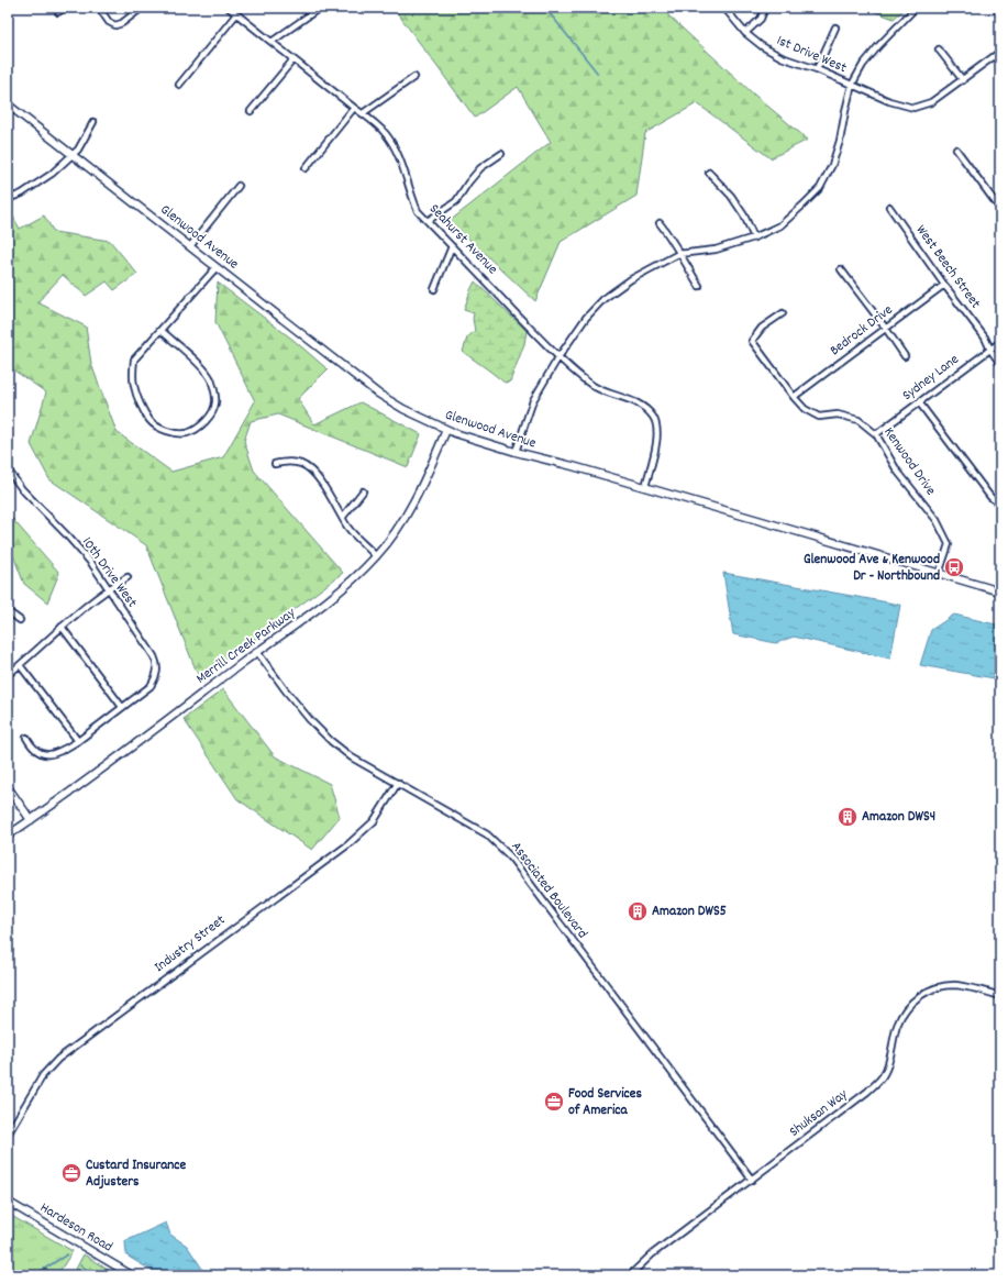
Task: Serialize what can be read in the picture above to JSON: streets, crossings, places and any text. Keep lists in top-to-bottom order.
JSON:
{
  "streets": {
    "street": [
      "1st Drive West",
      "Glenwood Avenue",
      "Seahurst Avenue",
      "West Beech Street",
      "Bedrock Drive",
      "Sydney Lane",
      "Kenwood Drive",
      "10th Drive West",
      "Merrill Creek Parkway",
      "Associated Boulevard",
      "Industry Street",
      "Shuksan Way",
      "Hardeson Road"
    ]
  },
  "crossings": [
    ["Glenwood Avenue", "Seahurst Avenue"],
    ["Glenwood Avenue", "Kenwood Drive"],
    ["Glenwood Avenue", "Merrill Creek Parkway"],
    ["West Beech Street", "Bedrock Drive"],
    ["West Beech Street", "Sydney Lane"],
    ["Bedrock Drive", "Kenwood Drive"],
    ["Sydney Lane", "Kenwood Drive"],
    ["Merrill Creek Parkway", "Associated Boulevard"],
    ["Associated Boulevard", "Industry Street"],
    ["Associated Boulevard", "Shuksan Way"]
  ],
  "places": {
    "bus stop": ["Glenwood Ave & Kenwood Dr - Northbound"],
    "building": ["Amazon DWS4", "Amazon DWS5"],
    "office": ["Food Services of America", "Custard Insurance Adjusters"]
  }
}
